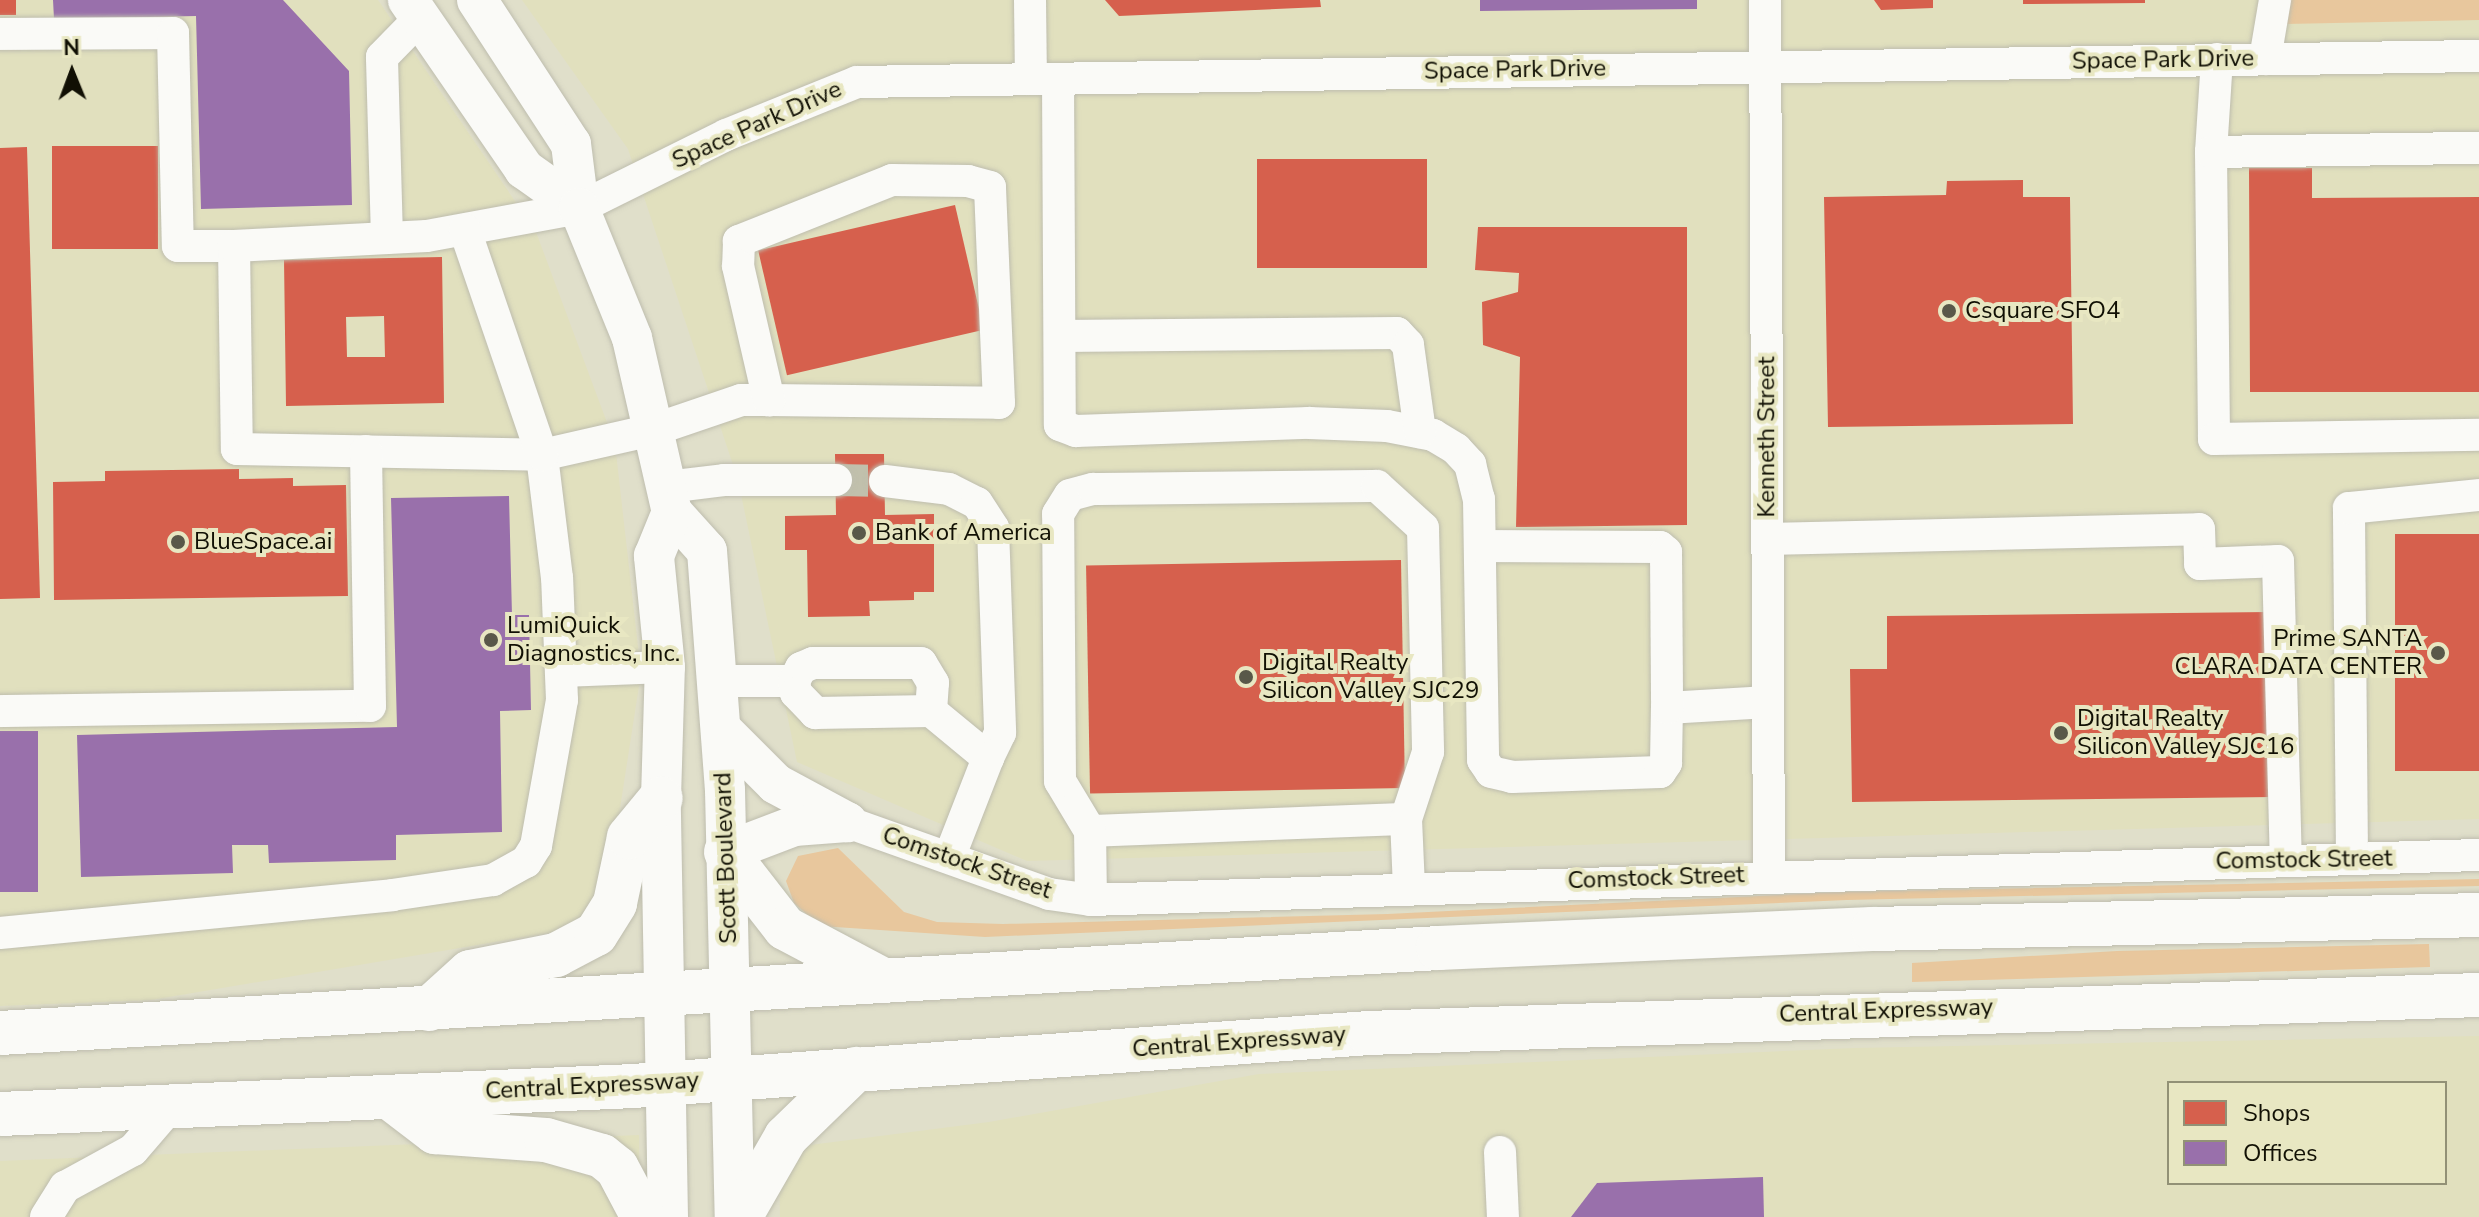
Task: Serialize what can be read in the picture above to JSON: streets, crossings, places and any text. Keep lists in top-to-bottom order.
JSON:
{
  "streets": {
    "highway": ["Central Expressway"],
    "main road": ["Scott Boulevard"],
    "street": ["Space Park Drive", "Kenneth Street", "Comstock Street"]
  },
  "crossings": [
    ["Space Park Drive", "Kenneth Street"],
    ["Kenneth Street", "Comstock Street"],
    ["Scott Boulevard", "Central Expressway"]
  ],
  "places": [
    "Csquare SFO4",
    "Bank of America",
    "BlueSpace.ai",
    "LumiQuick Diagnostics, Inc.",
    "Prime SANTA CLARA DATA CENTER",
    "Digital Realty Silicon Valley SJC29",
    "Digital Realty Silicon Valley SJC16"
  ],
  "legend": ["Shops", "Offices"],
  "north": "top"
}
